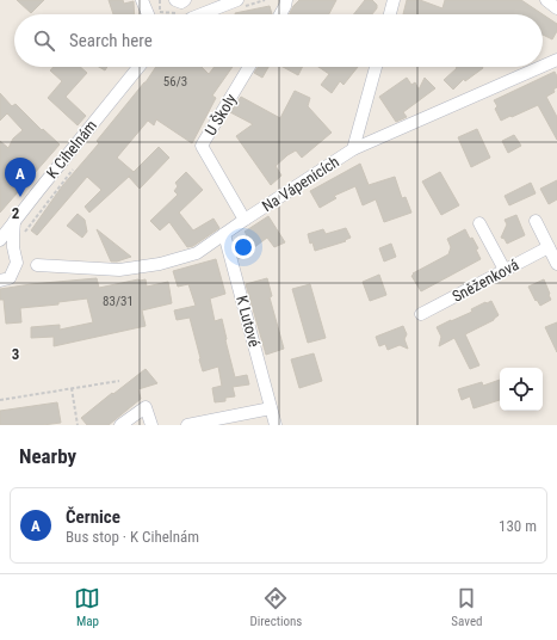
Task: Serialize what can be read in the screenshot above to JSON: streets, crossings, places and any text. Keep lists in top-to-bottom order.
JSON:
{
  "streets": {
    "street": [
      "U Školy",
      "K Cihelnám",
      "Na Vápenicích",
      "Sněženková",
      "K Lutové"
    ]
  },
  "crossings": [
    ["U Školy", "Na Vápenicích"],
    ["Na Vápenicích", "K Lutové"]
  ],
  "house_numbers": ["56/3", "83/31"],
  "page": {
    "search": "Search here",
    "pins": "A",
    "heading": "Nearby",
    "list": [
      {
        "mark": "A",
        "name": "Černice",
        "note": "Bus stop · K Cihelnám",
        "value": "130 m"
      }
    ],
    "nav": ["Map", "Directions", "Saved"]
  },
  "grid": {
    "rows": ["2", "3"]
  }
}
